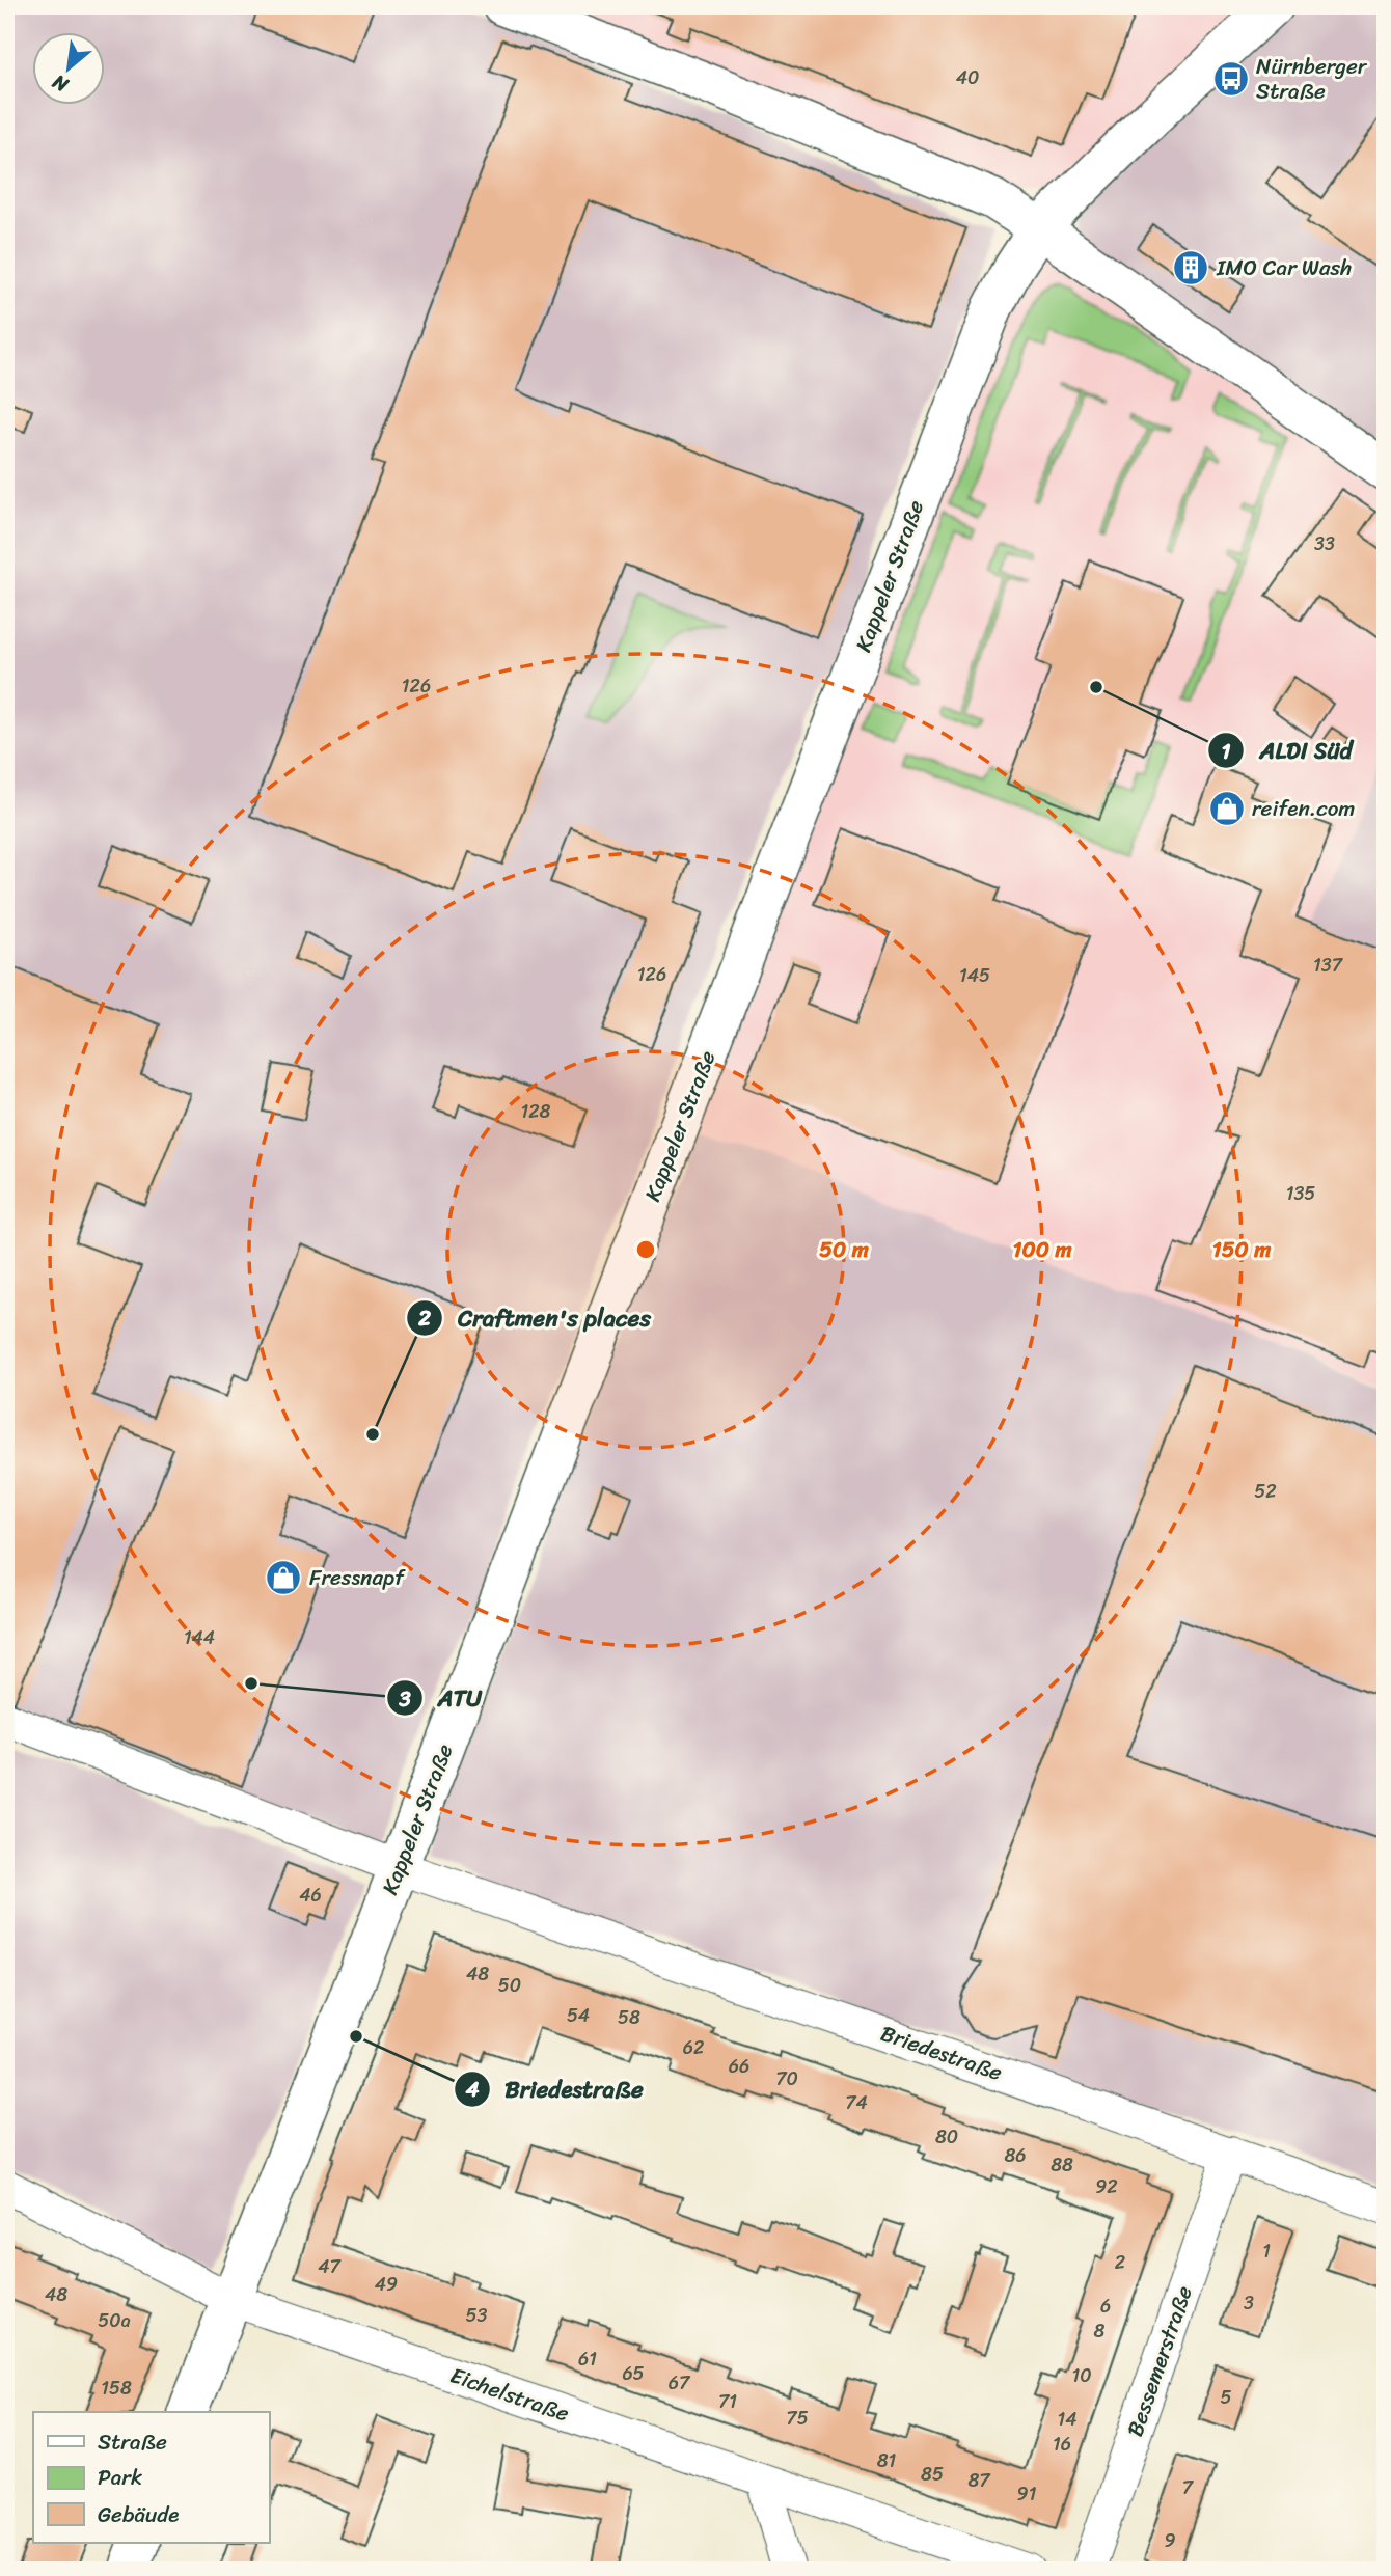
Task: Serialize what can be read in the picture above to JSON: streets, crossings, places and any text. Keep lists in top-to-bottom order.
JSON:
{
  "streets": {
    "street": [
      "Kappeler Straße",
      "Briedestraße",
      "Bessemerstraße",
      "Eichelstraße"
    ]
  },
  "crossings": [
    ["Kappeler Straße", "Briedestraße"],
    ["Kappeler Straße", "Eichelstraße"],
    ["Briedestraße", "Bessemerstraße"]
  ],
  "places": {
    "bus stop": ["Nürnberger Straße"],
    "building": ["IMO Car Wash"],
    "other": [
      "ALDI Süd",
      "Craftmen's places",
      "ATU",
      "Briedestraße"
    ],
    "shop": ["reifen.com", "Fressnapf"]
  },
  "house_numbers": [
    "40",
    "33",
    "126",
    "137",
    "126",
    "145",
    "128",
    "135",
    "52",
    "144",
    "46",
    "48",
    "50",
    "54",
    "58",
    "62",
    "66",
    "70",
    "74",
    "80",
    "86",
    "88",
    "92",
    "1",
    "2",
    "47",
    "49",
    "48",
    "3",
    "6",
    "53",
    "50a",
    "8",
    "61",
    "65",
    "10",
    "67",
    "158",
    "5",
    "71",
    "75",
    "14",
    "16",
    "81",
    "85",
    "87",
    "7",
    "91",
    "9"
  ],
  "legend": ["Straße", "Park", "Gebäude"],
  "north": "bottom left",
  "rings": ["50 m", "100 m", "150 m"]
}
